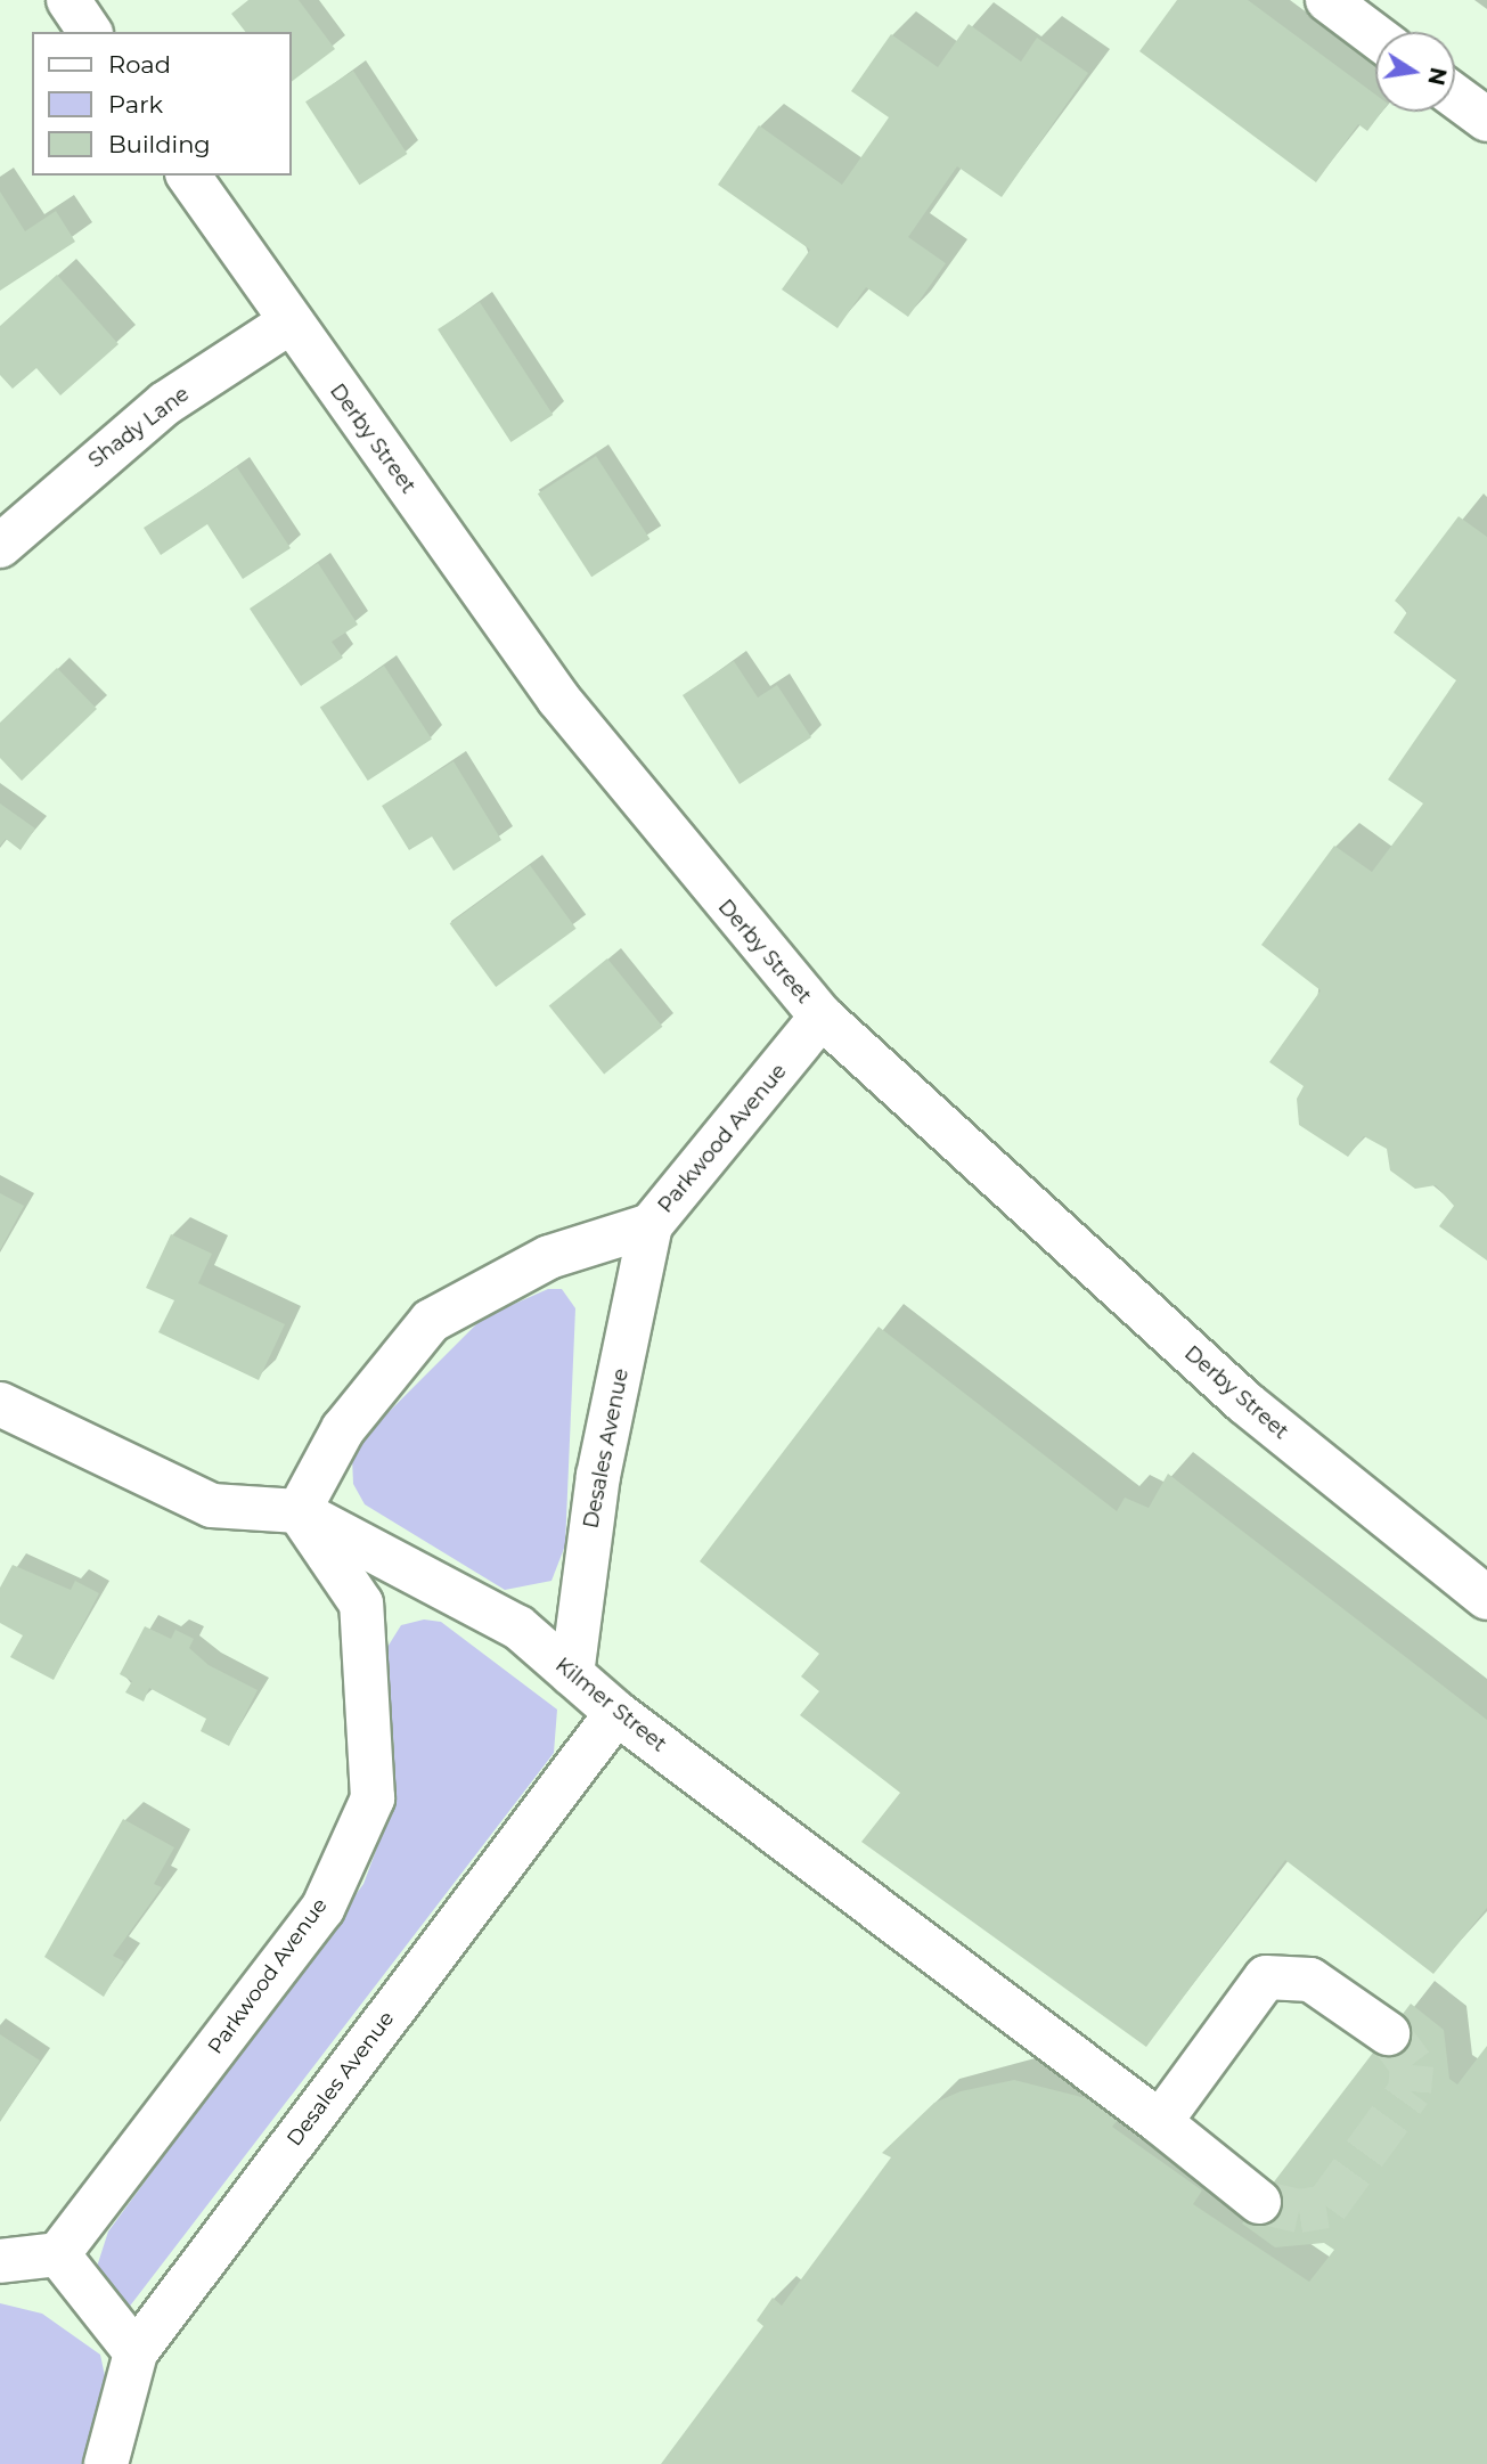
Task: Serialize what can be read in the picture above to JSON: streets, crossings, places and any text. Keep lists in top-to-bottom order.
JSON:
{
  "streets": {
    "street": [
      "Shady Lane",
      "Derby Street",
      "Parkwood Avenue",
      "Desales Avenue",
      "Kilmer Street"
    ]
  },
  "crossings": [
    ["Shady Lane", "Derby Street"],
    ["Derby Street", "Parkwood Avenue"],
    ["Parkwood Avenue", "Desales Avenue"],
    ["Parkwood Avenue", "Kilmer Street"],
    ["Desales Avenue", "Kilmer Street"]
  ],
  "legend": ["Road", "Park", "Building"],
  "north": "right"
}
